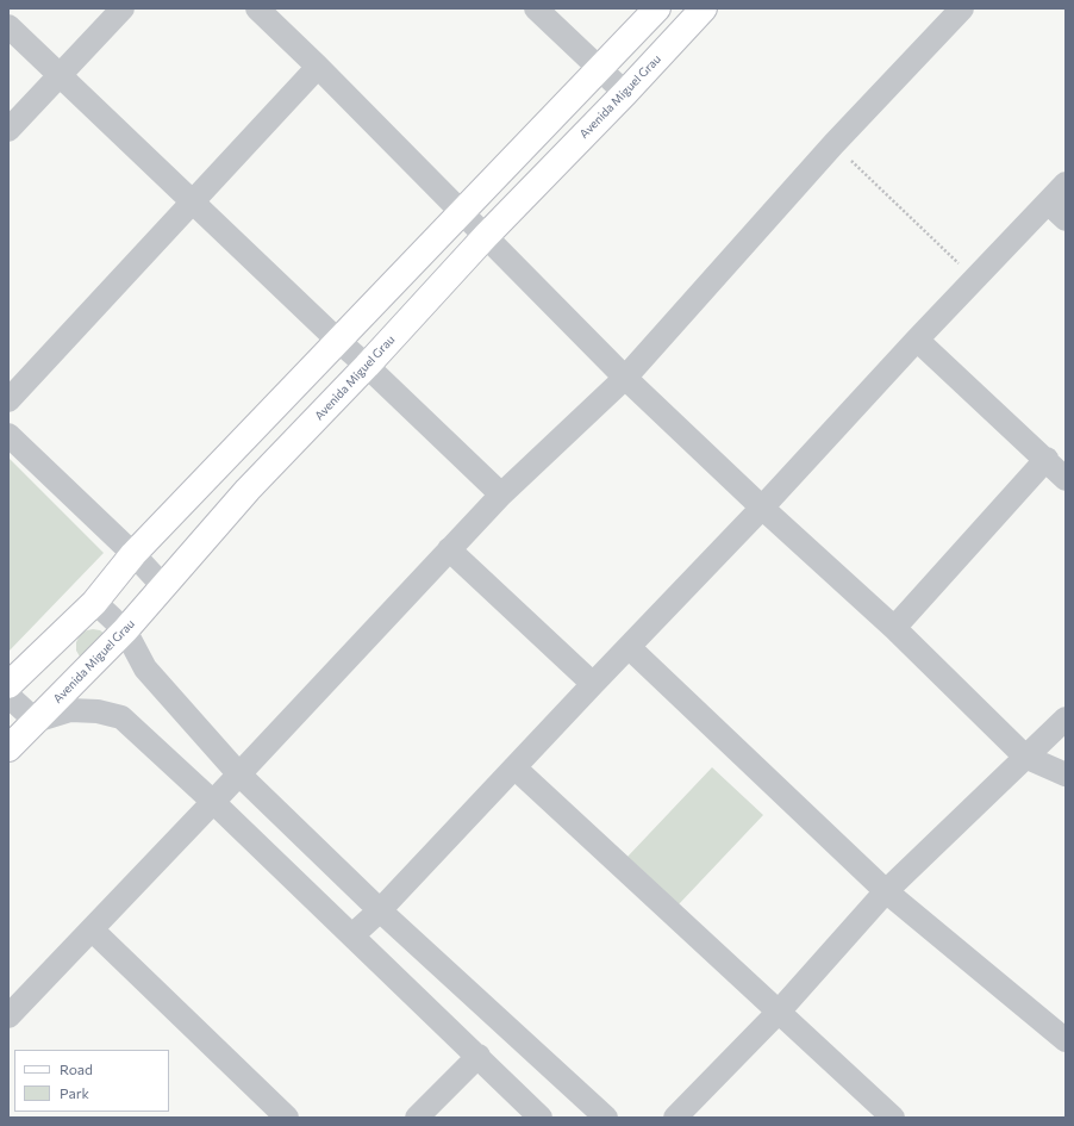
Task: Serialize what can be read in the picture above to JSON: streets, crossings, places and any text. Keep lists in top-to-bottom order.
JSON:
{
  "streets": {
    "street": ["Avenida Miguel Grau"]
  },
  "legend": ["Road", "Park"]
}
